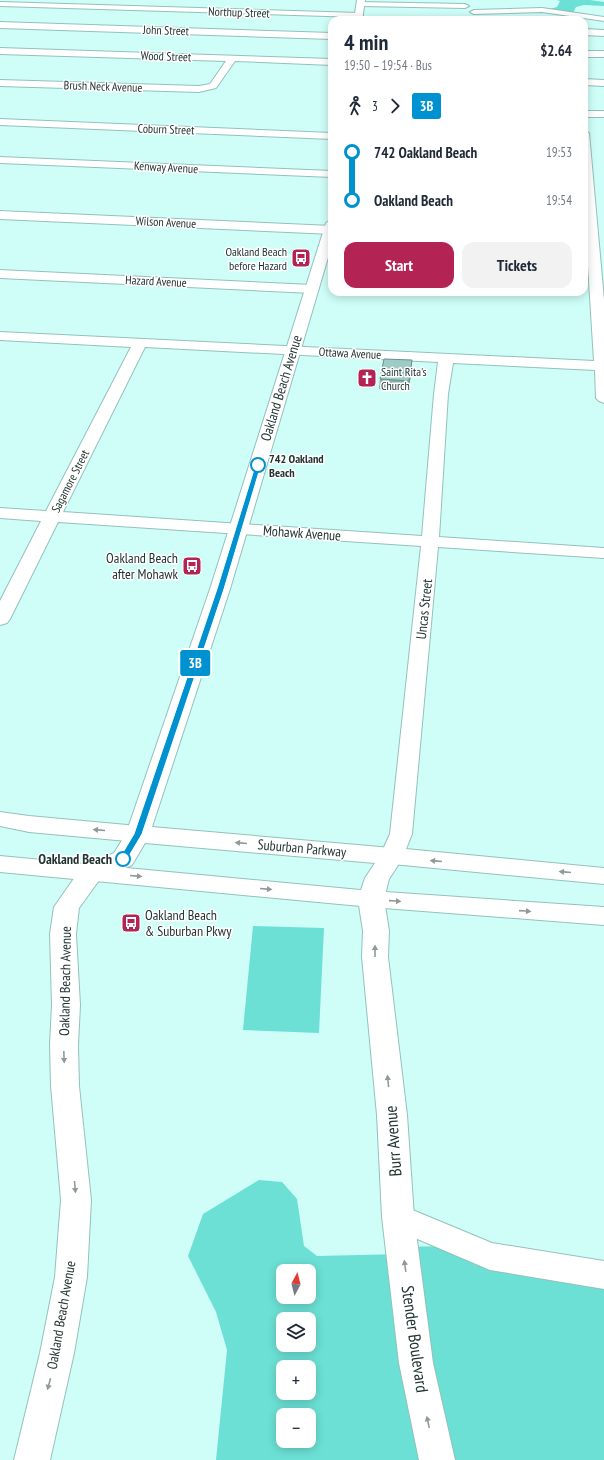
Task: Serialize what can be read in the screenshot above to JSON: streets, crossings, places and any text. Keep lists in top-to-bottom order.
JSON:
{
  "streets": {
    "street": [
      "Northup Street",
      "John Street",
      "Wood Street",
      "Brush Neck Avenue",
      "Coburn Street",
      "Kenway Avenue",
      "Wilson Avenue",
      "Hazard Avenue",
      "Ottawa Avenue",
      "Oakland Beach Avenue",
      "Sagamore Street",
      "Mohawk Avenue",
      "Uncas Street",
      "Suburban Parkway",
      "Burr Avenue",
      "Stender Boulevard"
    ]
  },
  "crossings": [
    ["Wood Street", "Brush Neck Avenue"],
    ["Hazard Avenue", "Oakland Beach Avenue"],
    ["Ottawa Avenue", "Oakland Beach Avenue"],
    ["Ottawa Avenue", "Sagamore Street"],
    ["Ottawa Avenue", "Uncas Street"],
    ["Oakland Beach Avenue", "Mohawk Avenue"],
    ["Oakland Beach Avenue", "Suburban Parkway"],
    ["Sagamore Street", "Mohawk Avenue"],
    ["Mohawk Avenue", "Uncas Street"],
    ["Uncas Street", "Suburban Parkway"],
    ["Uncas Street", "Burr Avenue"],
    ["Suburban Parkway", "Burr Avenue"],
    ["Burr Avenue", "Stender Boulevard"]
  ],
  "one_way": ["Oakland Beach Avenue", "Burr Avenue", "Stender Boulevard"],
  "places": {
    "bus stop": ["Oakland Beach before Hazard", "Oakland Beach after Mohawk", "Oakland Beach & Suburban Pkwy"],
    "church": ["Saint Rita's Church"],
    "other": ["742 Oakland Beach", "Oakland Beach"]
  },
  "lines": ["bus line 3B"],
  "north": "top",
  "page": {
    "on_map": "3B",
    "heading": ["4 min", "19:50 – 19:54 · Bus", "$2.64"],
    "legs": ["3", "3B"],
    "list": [
      {
        "name": "742 Oakland Beach",
        "value": "19:53"
      },
      {
        "name": "Oakland Beach",
        "value": "19:54"
      }
    ],
    "buttons": ["Start", "Tickets"],
    "map_buttons": ["+", "−"]
  }
}
